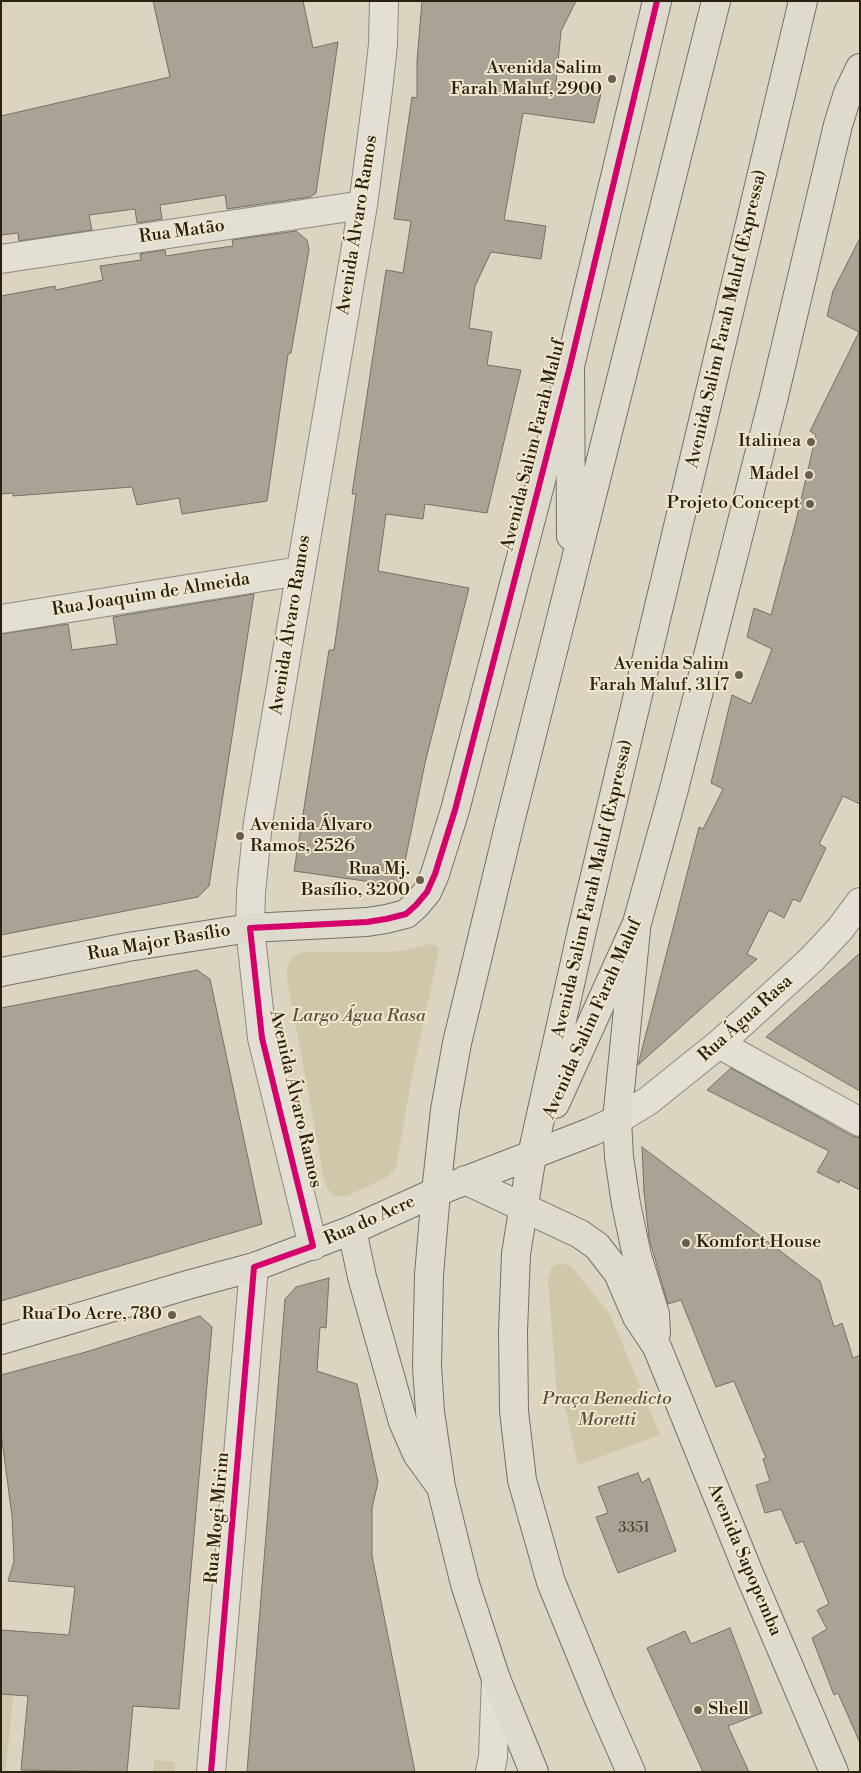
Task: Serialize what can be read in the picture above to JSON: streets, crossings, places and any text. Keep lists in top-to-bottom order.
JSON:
{
  "streets": {
    "main road": [
      "Avenida Salim Farah Maluf (Expressa)",
      "Avenida Salim Farah Maluf",
      "Rua Major Basílio",
      "Rua do Acre",
      "Avenida Sapopemba"
    ],
    "street": [
      "Avenida Álvaro Ramos",
      "Rua Matão",
      "Rua Joaquim de Almeida",
      "Rua Água Rasa",
      "Rua Mogi Mirim"
    ]
  },
  "crossings": [
    ["Avenida Álvaro Ramos", "Rua Matão"],
    ["Avenida Álvaro Ramos", "Rua Joaquim de Almeida"],
    ["Avenida Álvaro Ramos", "Rua Major Basílio"],
    ["Avenida Álvaro Ramos", "Rua do Acre"],
    ["Avenida Salim Farah Maluf (Expressa)", "Avenida Salim Farah Maluf"],
    ["Avenida Salim Farah Maluf (Expressa)", "Rua do Acre"],
    ["Avenida Salim Farah Maluf (Expressa)", "Avenida Sapopemba"],
    ["Avenida Salim Farah Maluf", "Rua Major Basílio"],
    ["Avenida Salim Farah Maluf", "Rua do Acre"],
    ["Avenida Salim Farah Maluf", "Avenida Sapopemba"],
    ["Rua Água Rasa", "Rua do Acre"],
    ["Rua Água Rasa", "Avenida Sapopemba"],
    ["Rua do Acre", "Rua Mogi Mirim"],
    ["Rua do Acre", "Avenida Sapopemba"]
  ],
  "parks": ["Largo Água Rasa", "Praça Benedicto Moretti"],
  "places": [
    "Avenida Salim Farah Maluf, 2900",
    "Italinea",
    "Madel",
    "Projeto Concept",
    "Avenida Salim Farah Maluf, 3117",
    "Avenida Álvaro Ramos, 2526",
    "Rua Mj. Basílio, 3200",
    "Komfort House",
    "Rua Do Acre, 780",
    "Shell"
  ],
  "house_numbers": ["3351"]
}
